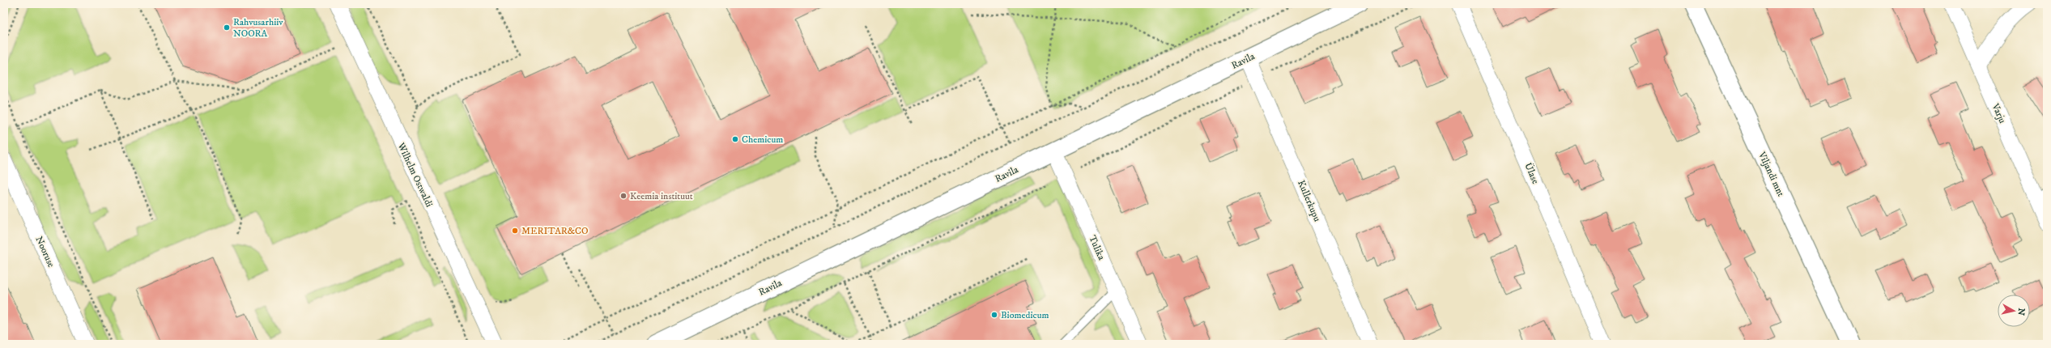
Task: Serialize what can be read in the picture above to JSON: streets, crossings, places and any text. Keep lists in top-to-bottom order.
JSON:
{
  "streets": {
    "street": [
      "Ravila",
      "Varju",
      "Ülase",
      "Viljandi mnt",
      "Wilhelm Ostwaldi",
      "Kullerkupu",
      "Tulika",
      "Nooruse"
    ]
  },
  "crossings": [
    ["Ravila", "Kullerkupu"],
    ["Ravila", "Tulika"]
  ],
  "places": [
    "Rahvusarhiiv NOORA",
    "Chemicum",
    "Keemia instituut",
    "MERITAR&CO",
    "Biomedicum"
  ],
  "north": "right"
}
